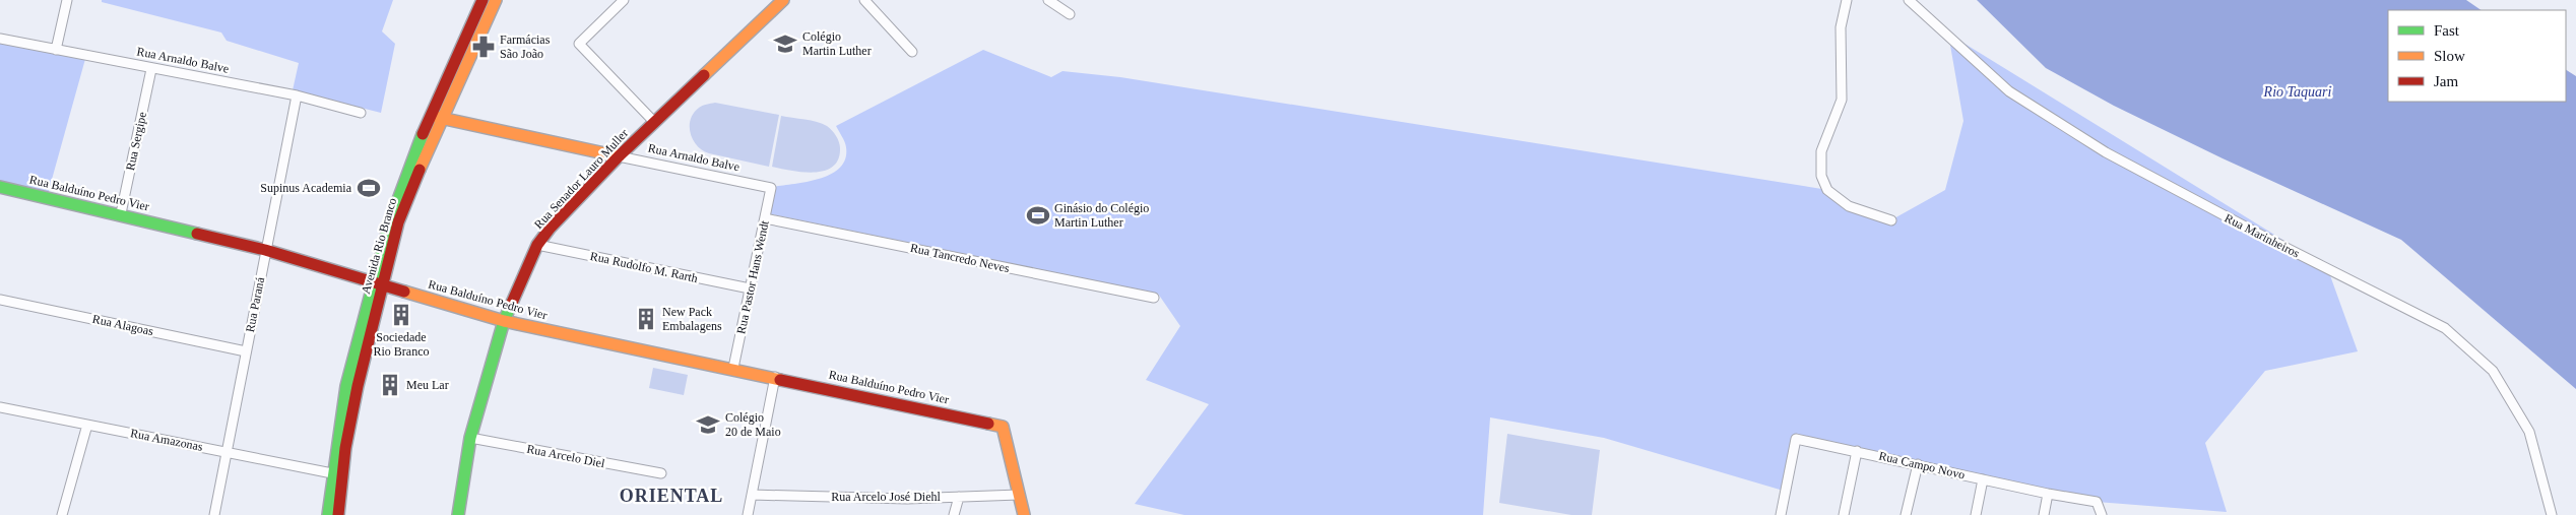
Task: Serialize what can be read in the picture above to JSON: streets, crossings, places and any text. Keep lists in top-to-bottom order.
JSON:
{
  "streets": {
    "street": [
      "Rua Arnaldo Balve",
      "Rua Sergipe",
      "Rua Senador Lauro Muller",
      "Rua Balduíno Pedro Vier",
      "Rua Marinheiros",
      "Avenida Rio Branco",
      "Rua Tancredo Neves",
      "Rua Rudolfo M. Rarth",
      "Rua Pastor Hans Wendt",
      "Rua Paraná",
      "Rua Alagoas",
      "Rua Amazonas",
      "Rua Arcelo Diel",
      "Rua Campo Novo",
      "Rua Arcelo José Diehl"
    ]
  },
  "crossings": [
    ["Rua Arnaldo Balve", "Rua Sergipe"],
    ["Rua Arnaldo Balve", "Rua Senador Lauro Muller"],
    ["Rua Arnaldo Balve", "Avenida Rio Branco"],
    ["Rua Arnaldo Balve", "Rua Pastor Hans Wendt"],
    ["Rua Arnaldo Balve", "Rua Paraná"],
    ["Rua Sergipe", "Rua Balduíno Pedro Vier"],
    ["Rua Senador Lauro Muller", "Rua Balduíno Pedro Vier"],
    ["Rua Senador Lauro Muller", "Rua Rudolfo M. Rarth"],
    ["Rua Senador Lauro Muller", "Rua Arcelo Diel"],
    ["Rua Balduíno Pedro Vier", "Avenida Rio Branco"],
    ["Rua Balduíno Pedro Vier", "Rua Pastor Hans Wendt"],
    ["Rua Balduíno Pedro Vier", "Rua Paraná"],
    ["Rua Balduíno Pedro Vier", "Rua Arcelo José Diehl"],
    ["Avenida Rio Branco", "Rua Amazonas"],
    ["Rua Tancredo Neves", "Rua Pastor Hans Wendt"],
    ["Rua Rudolfo M. Rarth", "Rua Pastor Hans Wendt"],
    ["Rua Paraná", "Rua Alagoas"],
    ["Rua Paraná", "Rua Amazonas"]
  ],
  "districts": ["ORIENTAL"],
  "water": ["Rio Taquari"],
  "places": {
    "school or university": ["Colégio Martin Luther", "Colégio 20 de Maio"],
    "pharmacy": ["Farmácias São João"],
    "sports": ["Supinus Academia", "Ginásio do Colégio Martin Luther"],
    "building": ["Sociedade Rio Branco", "New Pack Embalagens", "Meu Lar"]
  },
  "legend": ["Fast", "Slow", "Jam"]
}
